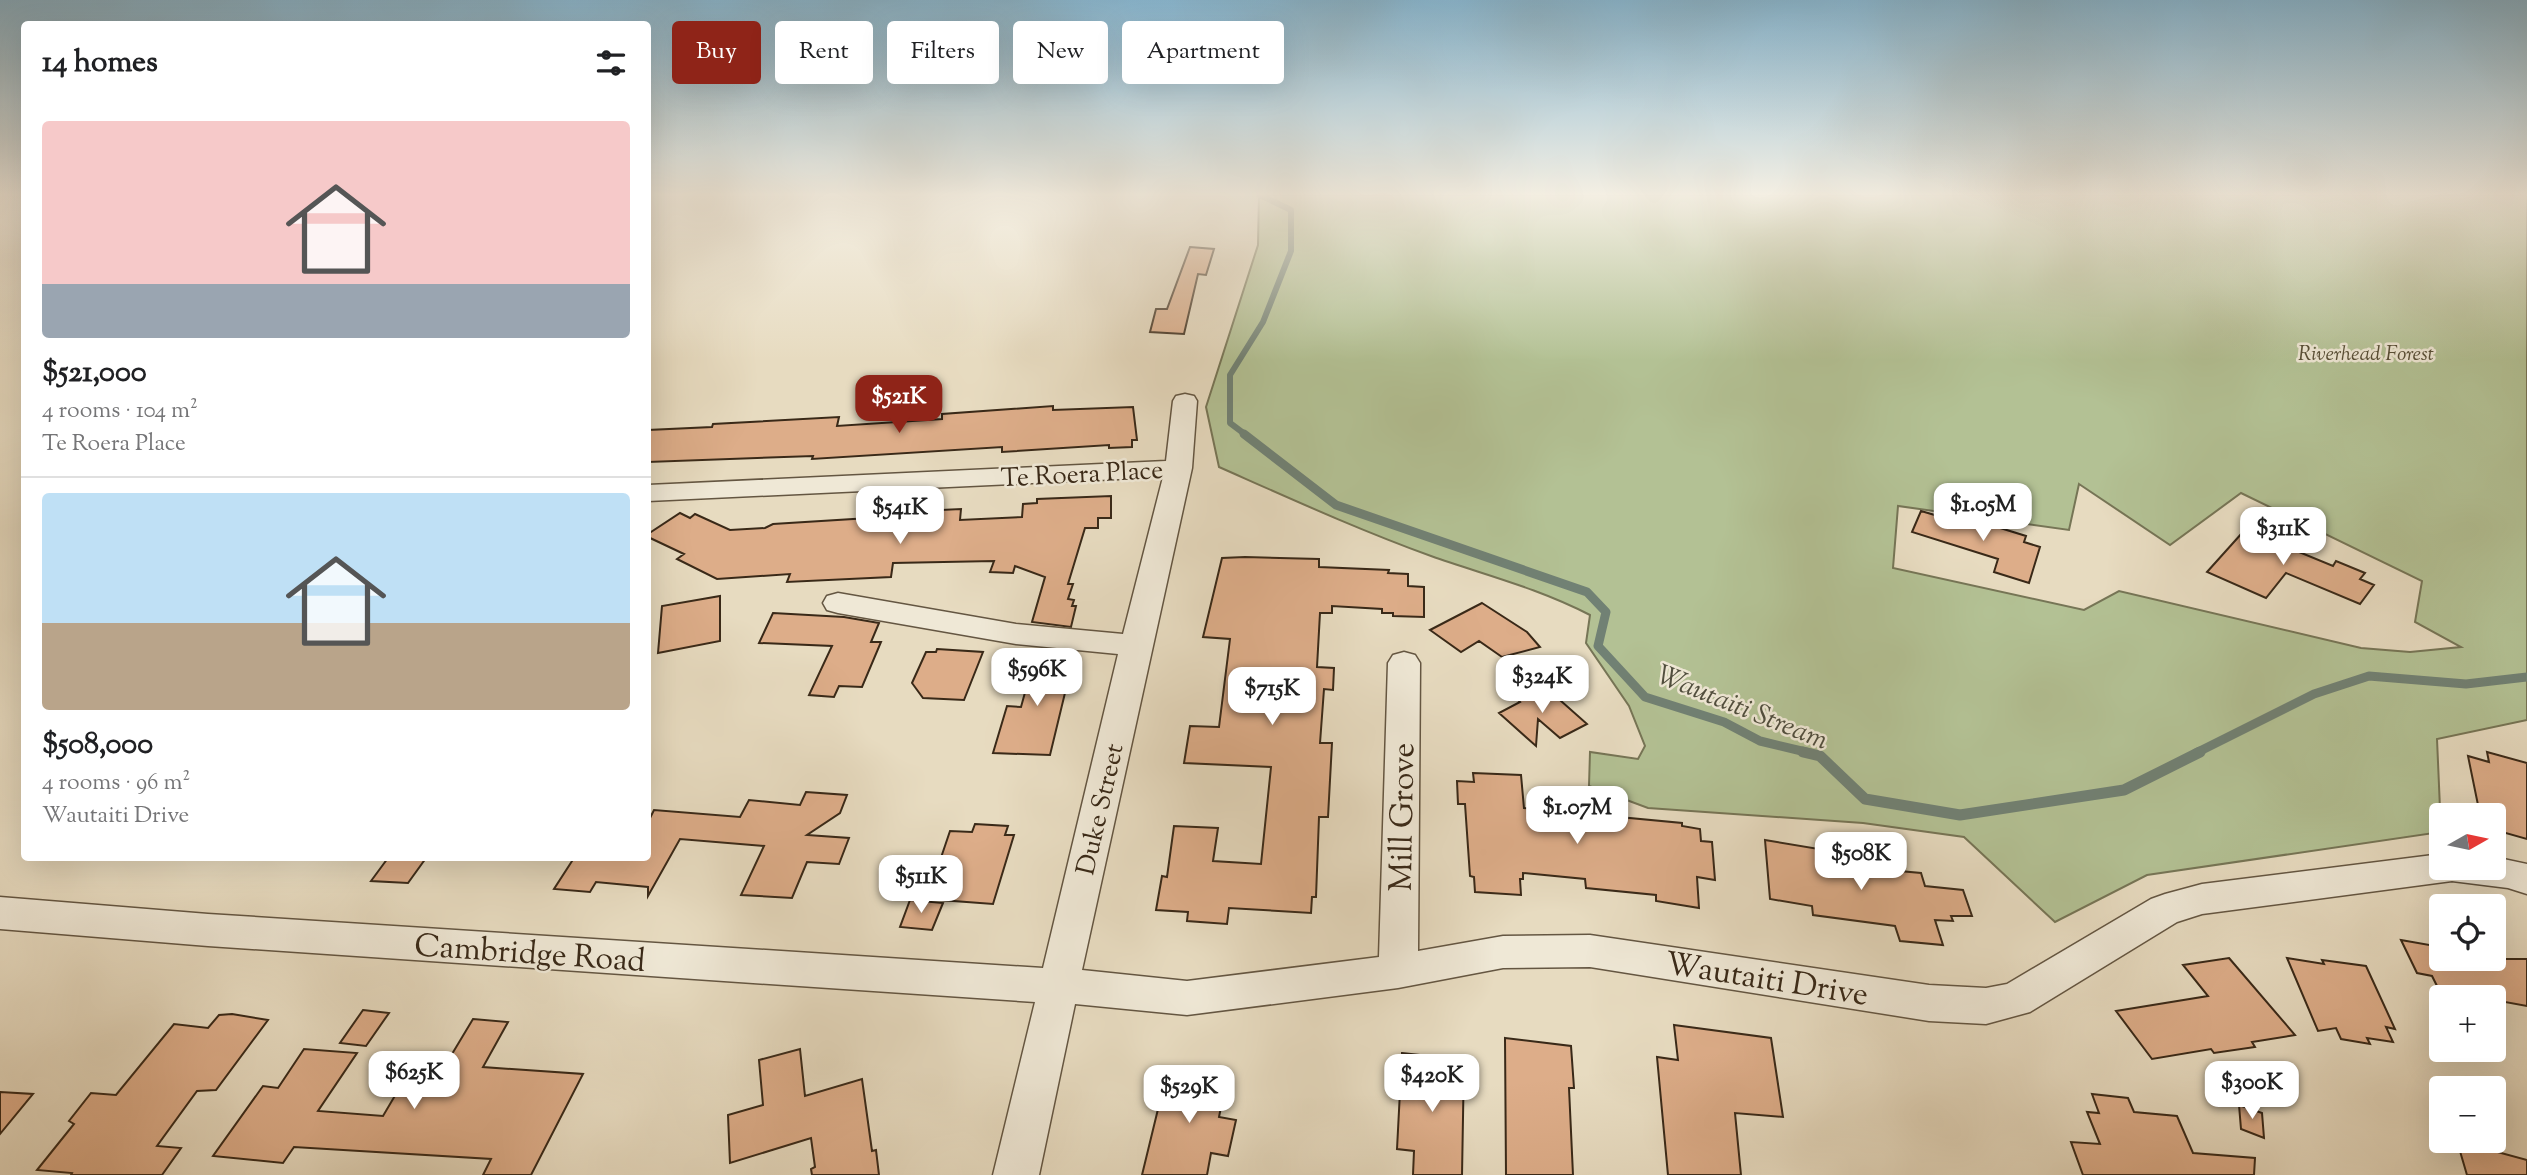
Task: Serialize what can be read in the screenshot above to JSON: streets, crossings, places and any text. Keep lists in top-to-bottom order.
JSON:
{
  "streets": {
    "street": [
      "Te Roera Place",
      "Duke Street",
      "Mill Grove",
      "Cambridge Road",
      "Wautaiti Drive"
    ]
  },
  "crossings": [
    ["Te Roera Place", "Duke Street"],
    ["Duke Street", "Cambridge Road"],
    ["Duke Street", "Wautaiti Drive"],
    ["Mill Grove", "Wautaiti Drive"],
    ["Cambridge Road", "Wautaiti Drive"]
  ],
  "water": ["Wautaiti Stream"],
  "parks": ["Riverhead Forest"],
  "north": "right",
  "page": {
    "chip": [
      "Buy",
      "Rent",
      "Filters",
      "New",
      "Apartment"
    ],
    "heading": "14 homes",
    "list": [
      {
        "name": "$521,000",
        "note": "4 rooms · 104 m² · Te Roera Place"
      },
      {
        "name": "$508,000",
        "note": "4 rooms · 96 m² · Wautaiti Drive"
      }
    ],
    "price": [
      "$521K",
      "$1.05M",
      "$541K",
      "$311K",
      "$596K",
      "$324K",
      "$715K",
      "$1.07M",
      "$508K",
      "$511K",
      "$625K",
      "$420K",
      "$300K",
      "$529K"
    ],
    "map_buttons": ["+", "−"]
  }
}
